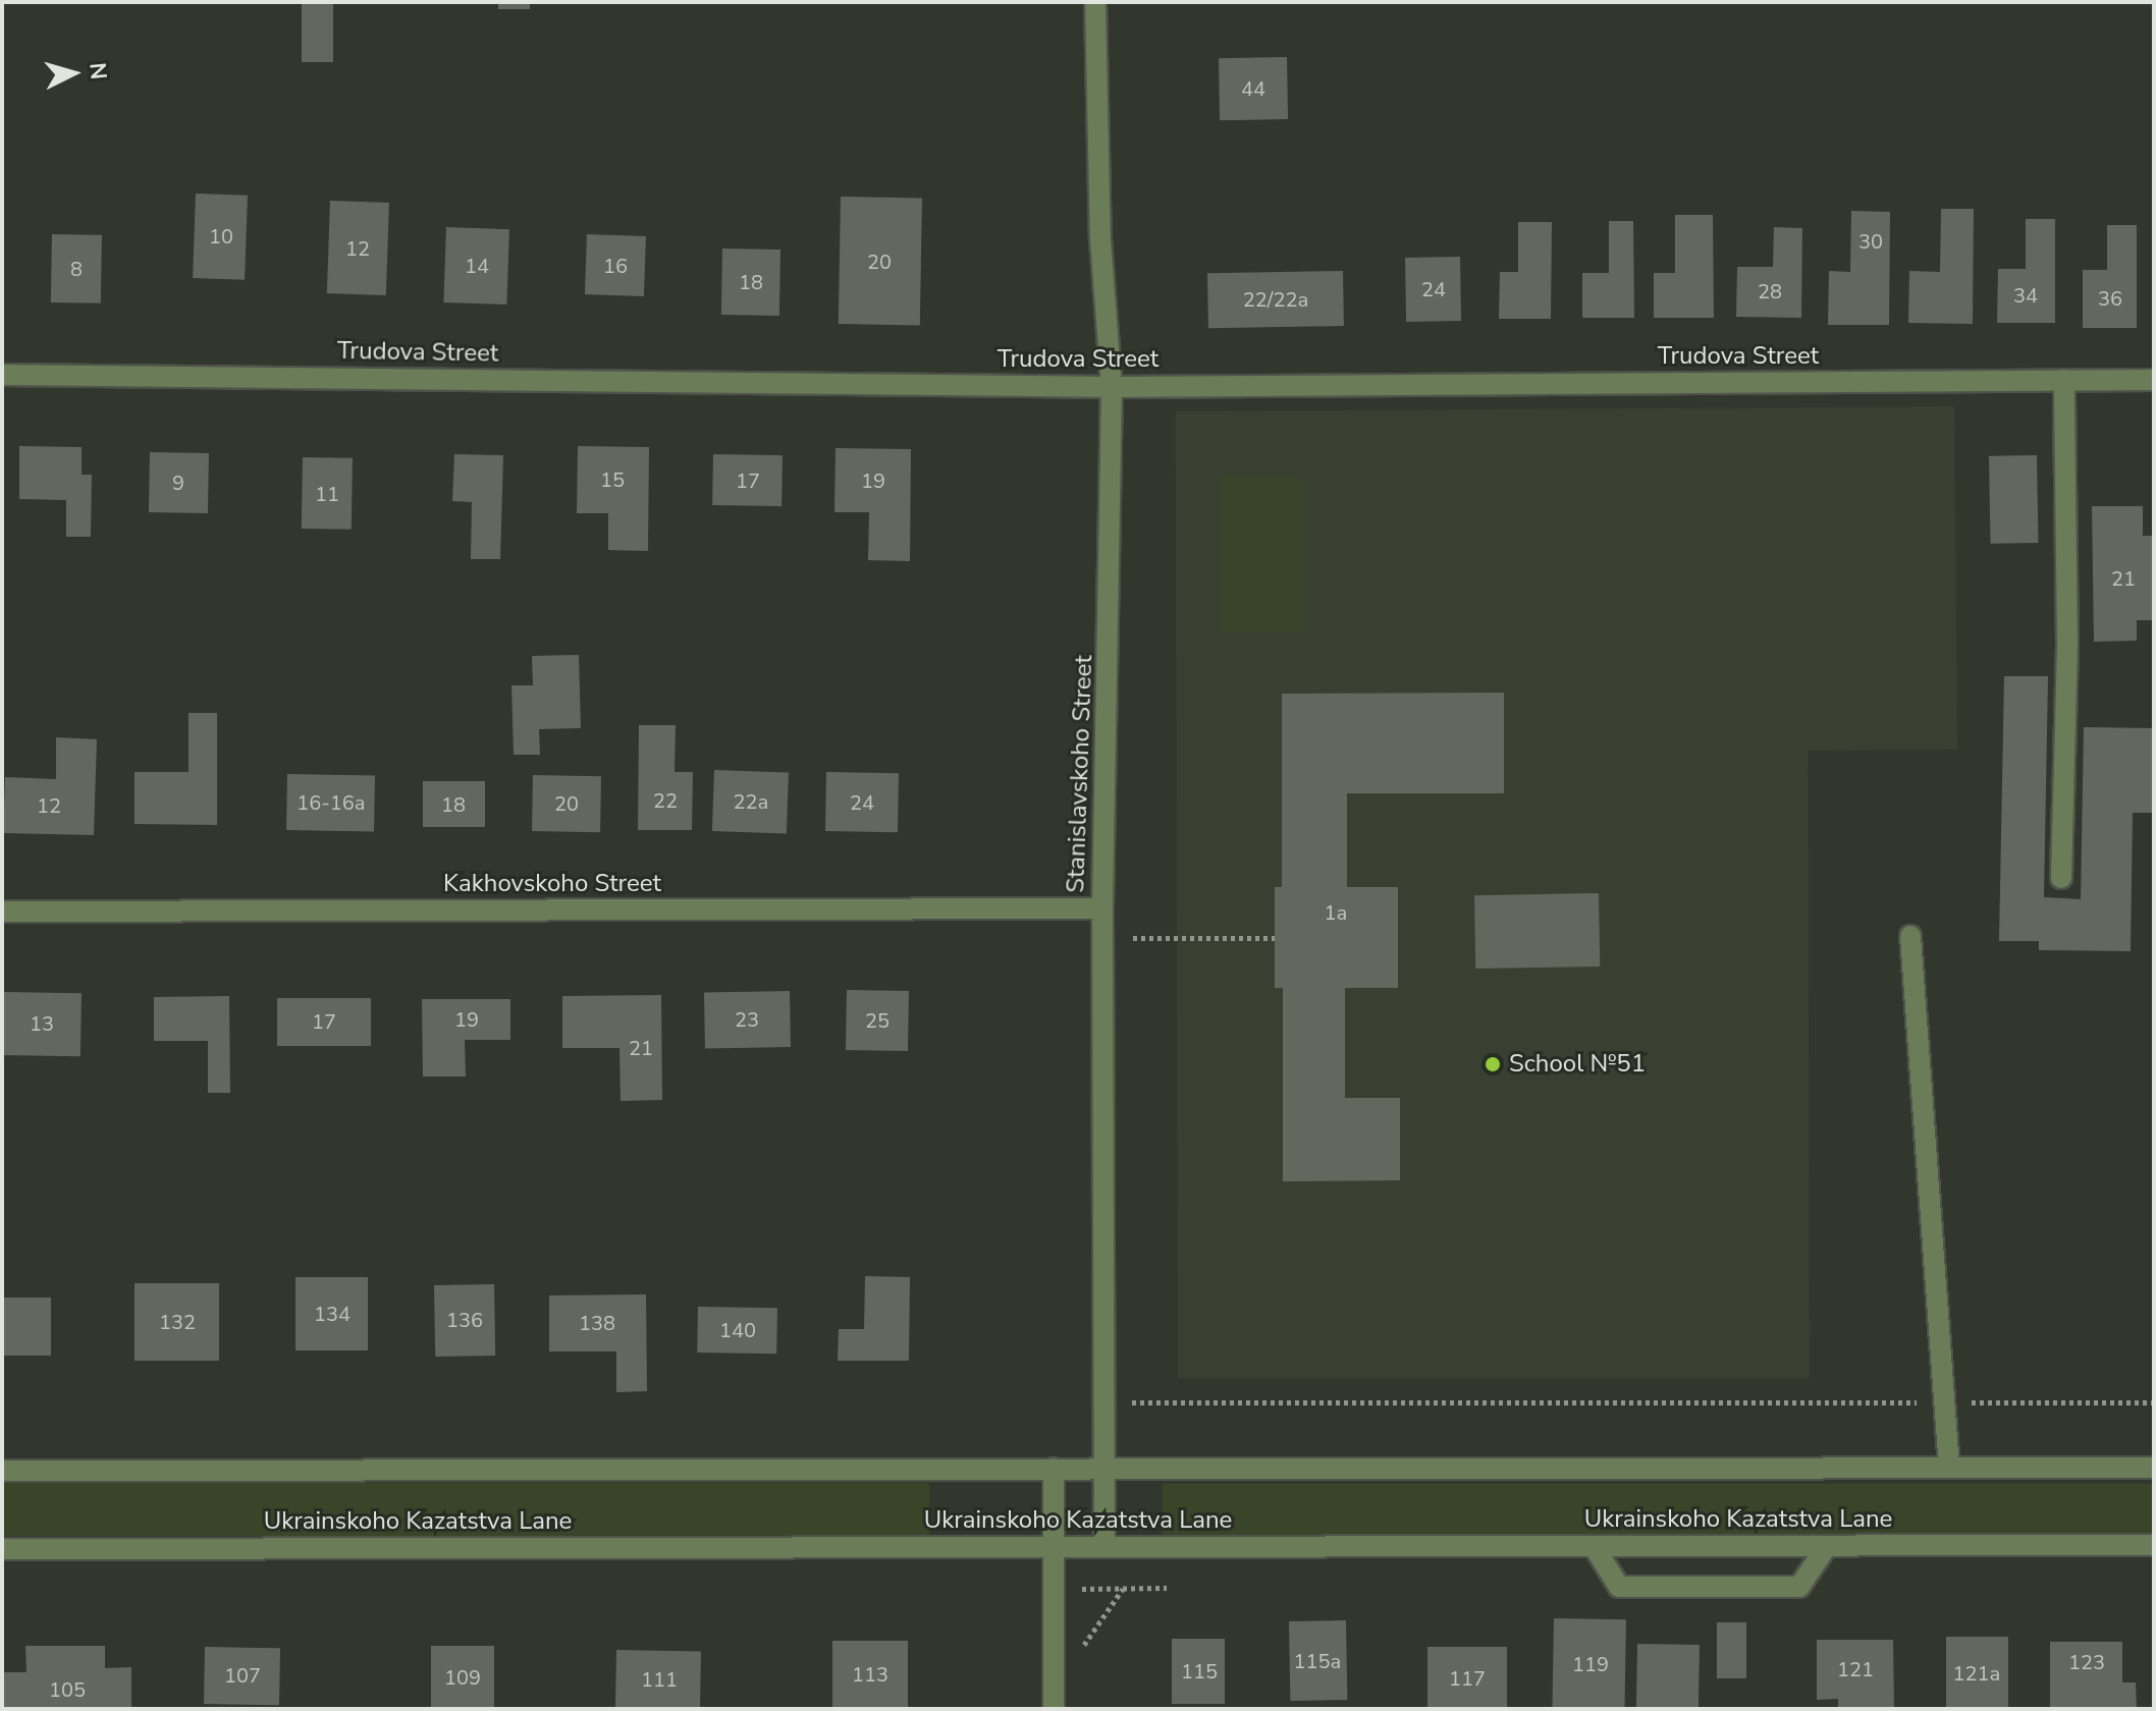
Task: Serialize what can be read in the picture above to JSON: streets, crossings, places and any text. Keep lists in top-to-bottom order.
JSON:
{
  "streets": {
    "street": [
      "Trudova Street",
      "Stanislavskoho Street",
      "Kakhovskoho Street",
      "Ukrainskoho Kazatstva Lane"
    ]
  },
  "crossings": [
    ["Trudova Street", "Stanislavskoho Street"],
    ["Stanislavskoho Street", "Kakhovskoho Street"],
    ["Stanislavskoho Street", "Ukrainskoho Kazatstva Lane"]
  ],
  "places": ["School №51"],
  "house_numbers": [
    "44",
    "10",
    "30",
    "12",
    "20",
    "14",
    "16",
    "8",
    "18",
    "24",
    "28",
    "34",
    "36",
    "22/22а",
    "15",
    "17",
    "19",
    "9",
    "11",
    "21",
    "22",
    "22а",
    "16-16а",
    "24",
    "20",
    "18",
    "12",
    "1а",
    "19",
    "23",
    "25",
    "17",
    "13",
    "21",
    "134",
    "136",
    "132",
    "138",
    "140",
    "115а",
    "123",
    "119",
    "121",
    "115",
    "121а",
    "113",
    "107",
    "109",
    "117",
    "111",
    "105"
  ],
  "north": "right"
}
